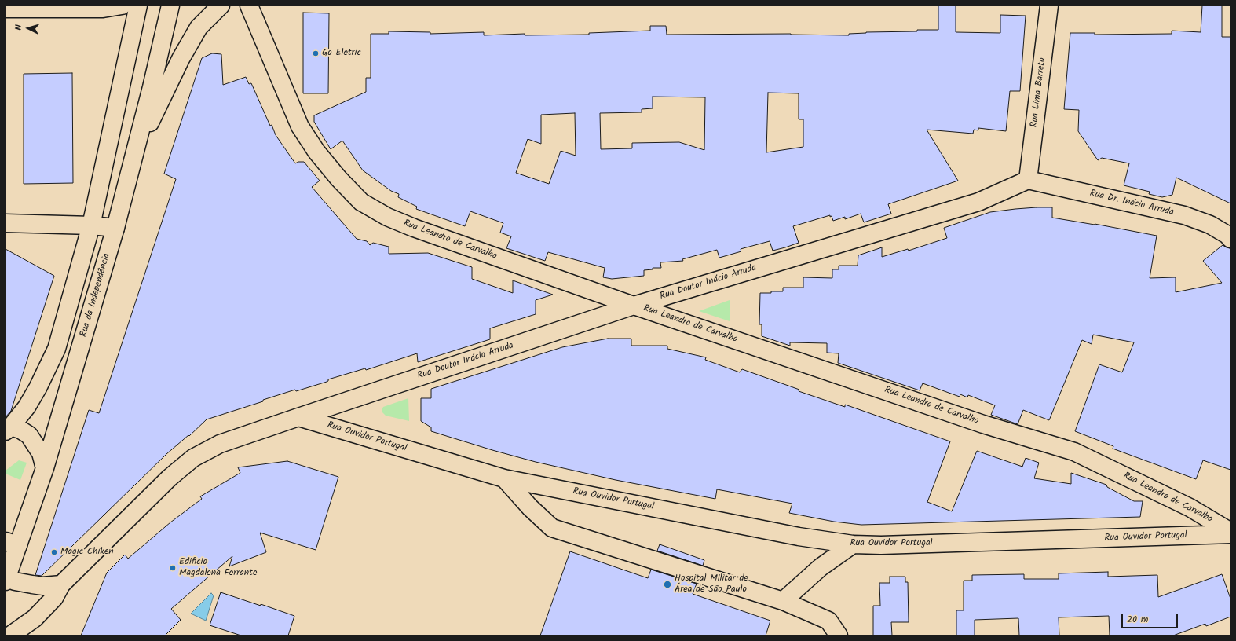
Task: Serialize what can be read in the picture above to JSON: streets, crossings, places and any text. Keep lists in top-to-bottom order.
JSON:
{
  "streets": {
    "street": [
      "Rua Lima Barreto",
      "Rua Dr. Inácio Arruda",
      "Rua Leandro de Carvalho",
      "Rua Doutor Inácio Arruda",
      "Rua da Independência",
      "Rua Ouvidor Portugal"
    ]
  },
  "crossings": [
    ["Rua Lima Barreto", "Rua Dr. Inácio Arruda"],
    ["Rua Lima Barreto", "Rua Doutor Inácio Arruda"],
    ["Rua Dr. Inácio Arruda", "Rua Doutor Inácio Arruda"],
    ["Rua Leandro de Carvalho", "Rua Doutor Inácio Arruda"],
    ["Rua Doutor Inácio Arruda", "Rua Ouvidor Portugal"]
  ],
  "places": [
    "Go Eletric",
    "Magic Chiken",
    "Edificio Magdalena Ferrante",
    "Hospital Militar de Área de São Paulo"
  ],
  "scale_bar": "20 m",
  "north": "left"
}
